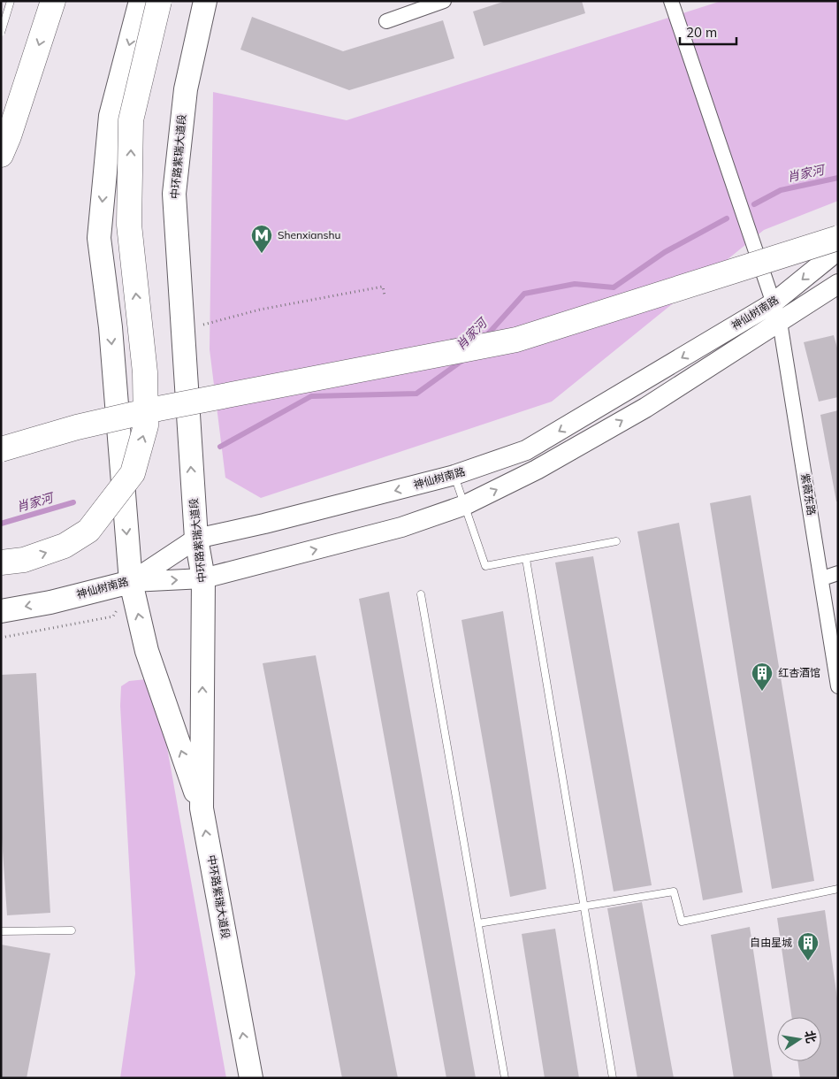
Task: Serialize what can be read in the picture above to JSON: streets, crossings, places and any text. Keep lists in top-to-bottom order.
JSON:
{
  "streets": {
    "main road": ["中环路紫瑞大道段", "神仙树南路"],
    "street": ["紫薇东路"]
  },
  "crossings": [
    ["中环路紫瑞大道段", "神仙树南路"],
    ["神仙树南路", "紫薇东路"]
  ],
  "water": ["肖家河"],
  "places": {
    "metro station": ["Shenxianshu"],
    "building": ["红杏酒馆", "自由星城"]
  },
  "scale_bar": "20 m",
  "north": "right"
}
